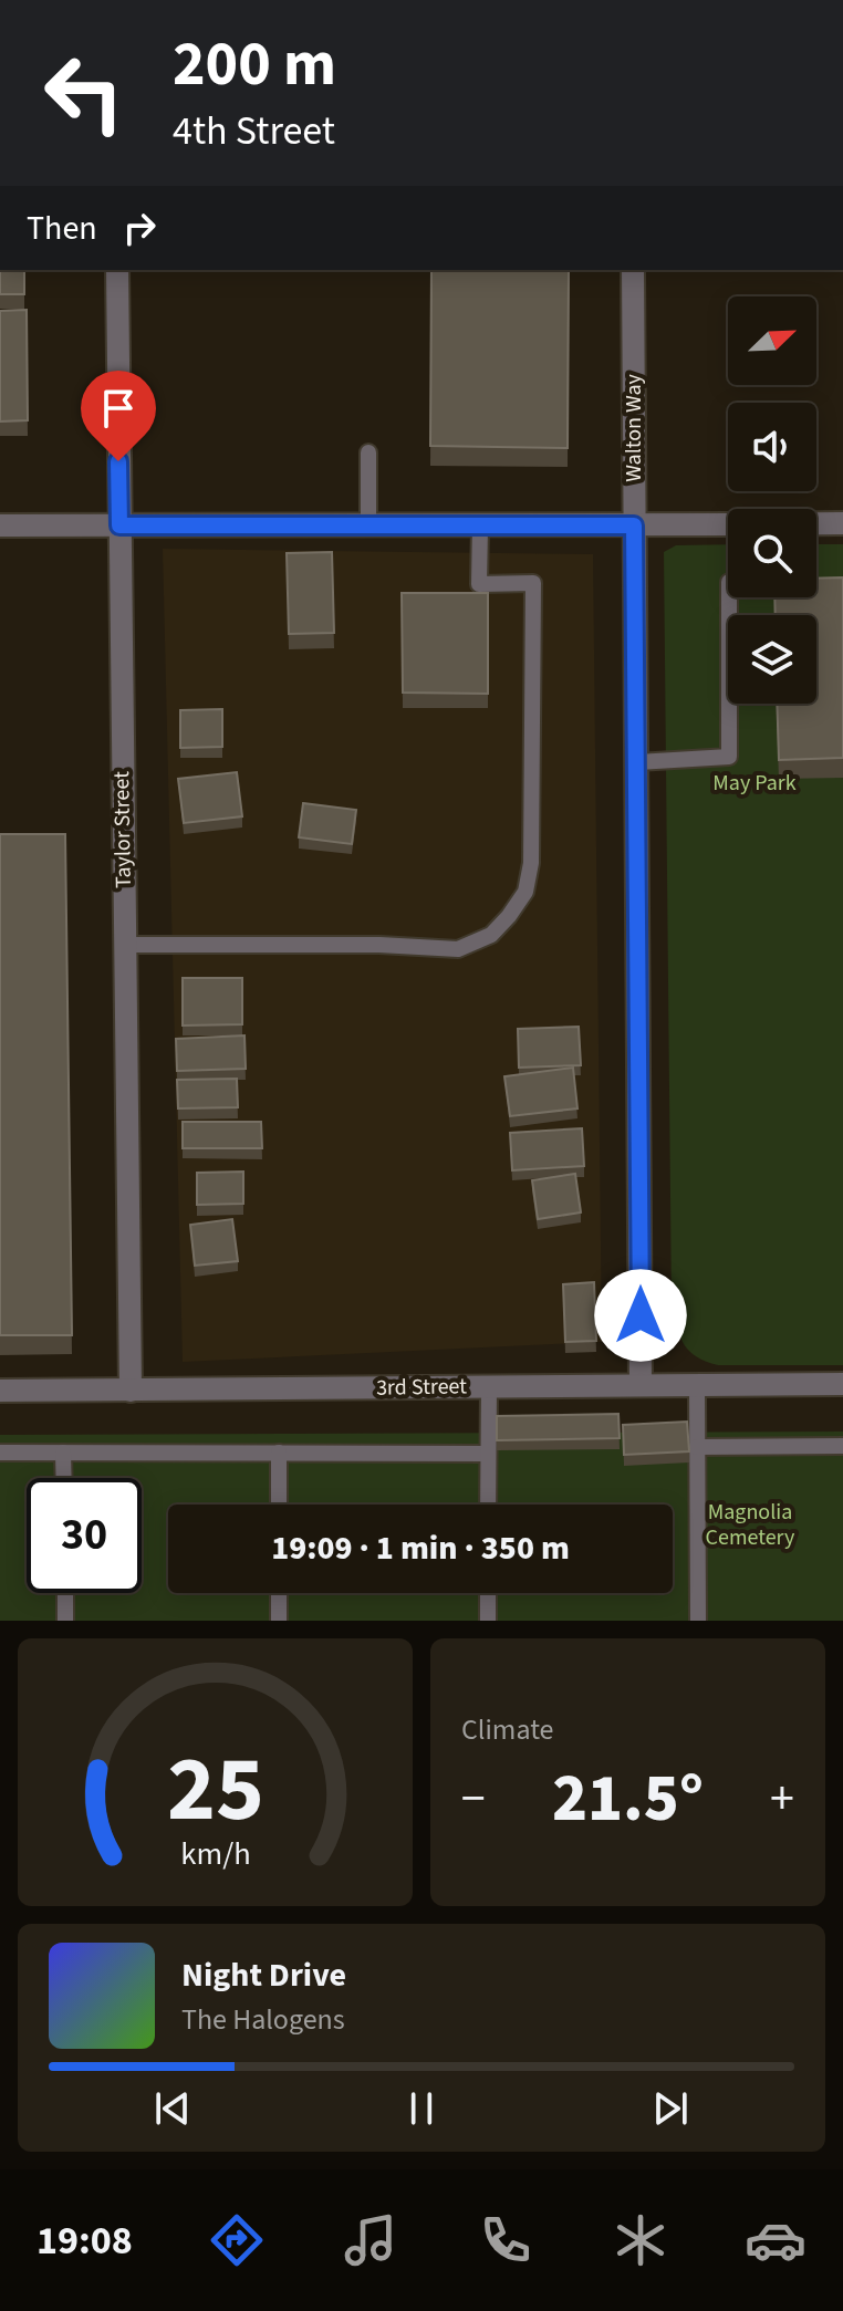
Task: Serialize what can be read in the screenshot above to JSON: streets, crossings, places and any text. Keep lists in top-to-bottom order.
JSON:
{
  "streets": {
    "street": ["Walton Way", "Taylor Street", "3rd Street"]
  },
  "crossings": [
    ["Walton Way", "3rd Street"],
    ["Taylor Street", "3rd Street"]
  ],
  "parks": ["May Park", "Magnolia Cemetery"],
  "north": "top right",
  "page": {
    "turn": ["200 m", "4th Street"],
    "then": "Then",
    "limit": "30",
    "trip": "19:09 · 1 min · 350 m",
    "tile": "Climate",
    "heat": ["−", "21.5°", "+"],
    "song": ["Night Drive", "The Halogens"],
    "tabs": "19:08",
    "gauge": ["25", "km/h"]
  }
}
